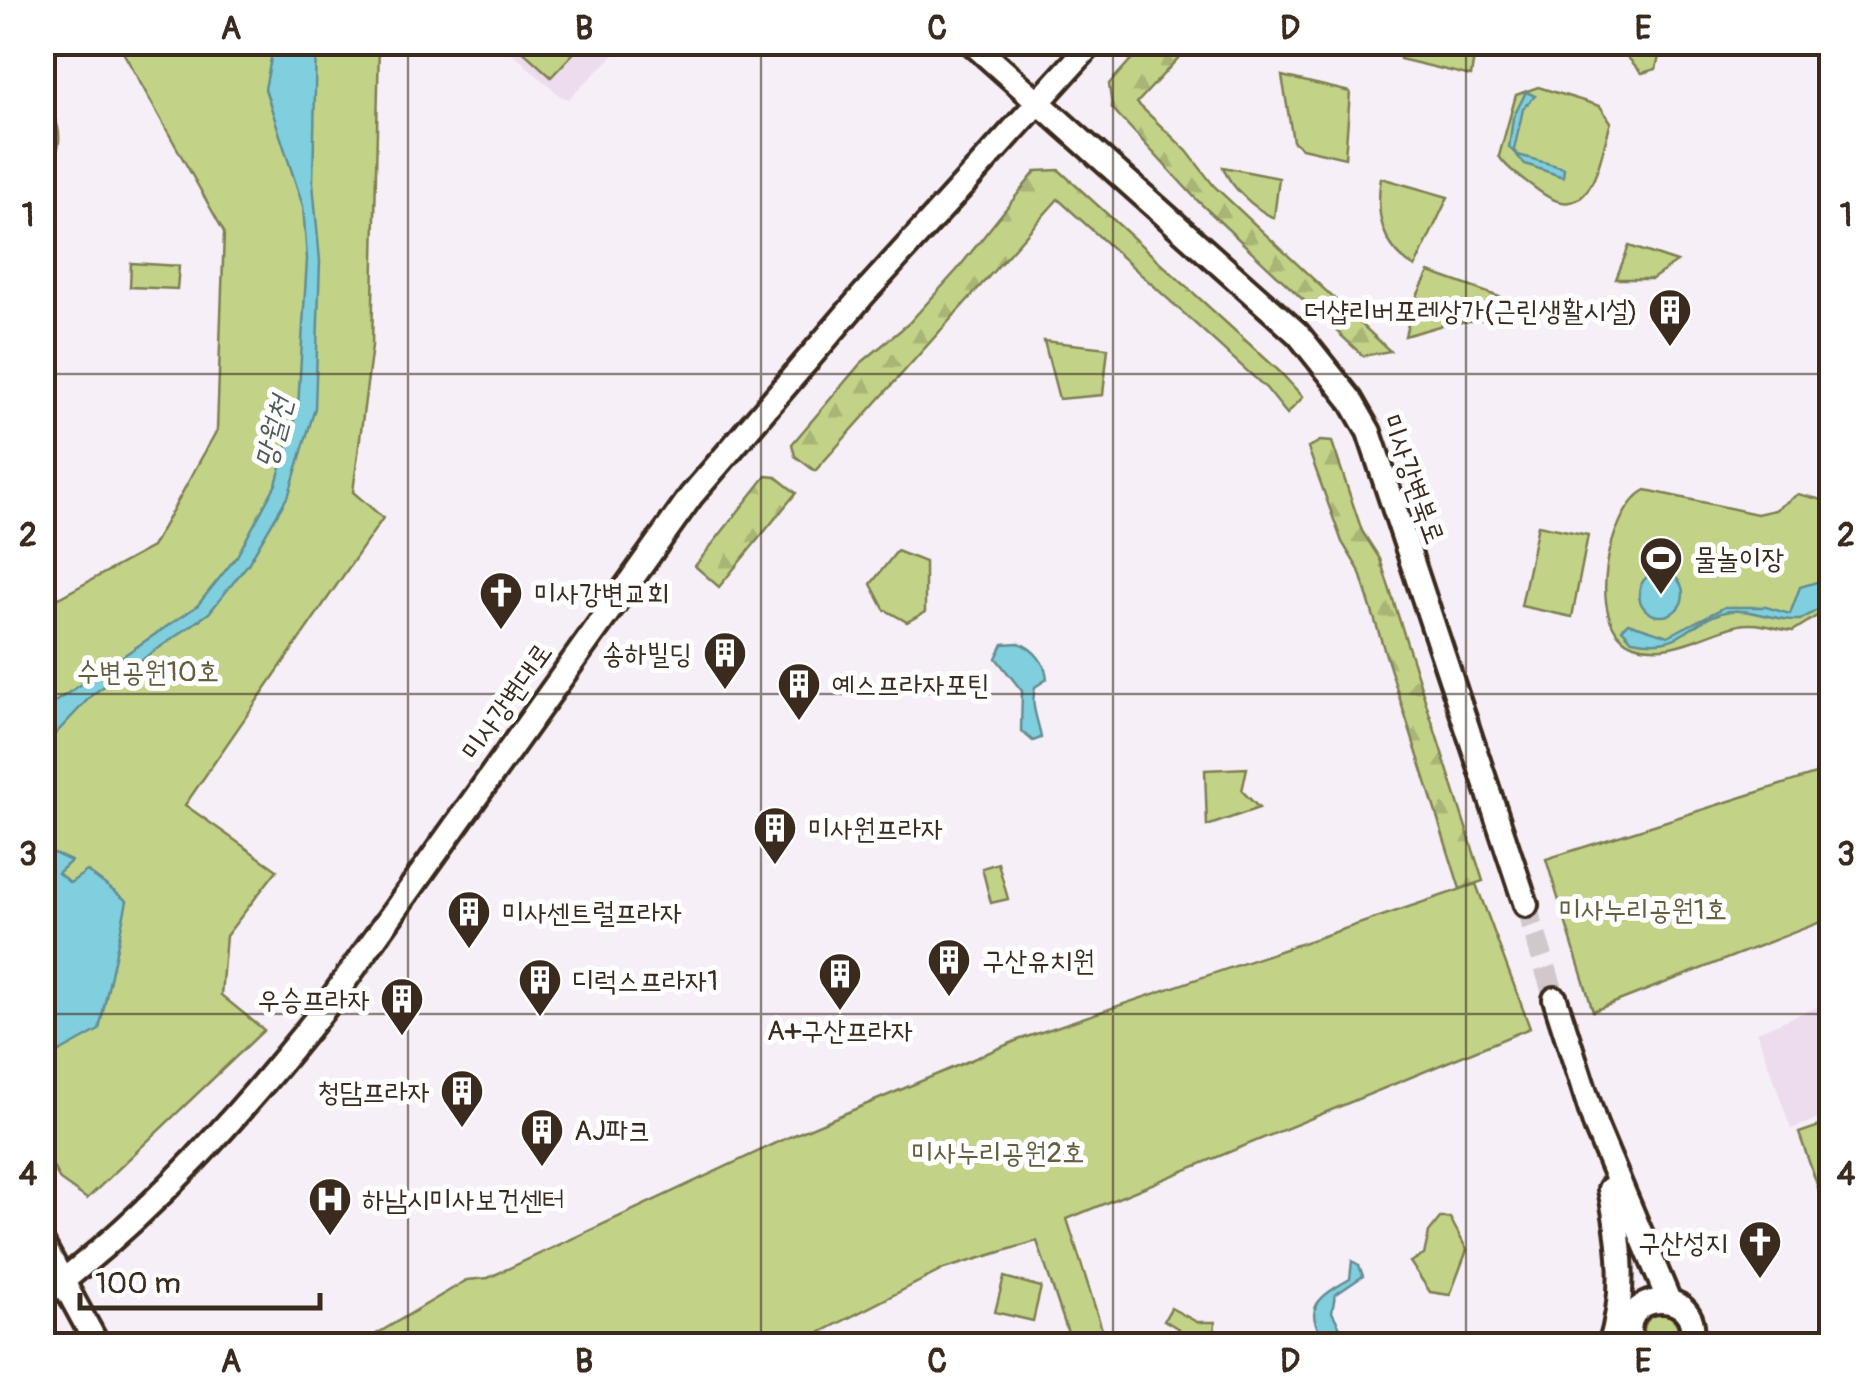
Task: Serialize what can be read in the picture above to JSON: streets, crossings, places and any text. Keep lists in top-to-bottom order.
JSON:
{
  "streets": {
    "main road": ["미사강변북로", "미사강변대로"]
  },
  "crossings": [
    ["미사강변북로", "미사강변대로"]
  ],
  "water": ["망월천"],
  "parks": ["수변공원10호", "미사누리공원1호", "미사누리공원2호"],
  "places": {
    "building": [
      "더샵리버포레상가(근린생활시설)",
      "송하빌딩",
      "예스프라자포틴",
      "미사원프라자",
      "미사센트럴프라자",
      "구산유치원",
      "A+구산프라자",
      "디럭스프라자1",
      "우승프라자",
      "청담프라자",
      "AJ파크"
    ],
    "sports": ["물놀이장"],
    "church": ["미사강변교회", "구산성지"],
    "hospital": ["하남시미사보건센터"]
  },
  "scale_bar": "100 m",
  "grid": {
    "columns": [
      "A",
      "B",
      "C",
      "D",
      "E"
    ],
    "rows": [
      "1",
      "2",
      "3",
      "4"
    ]
  }
}
